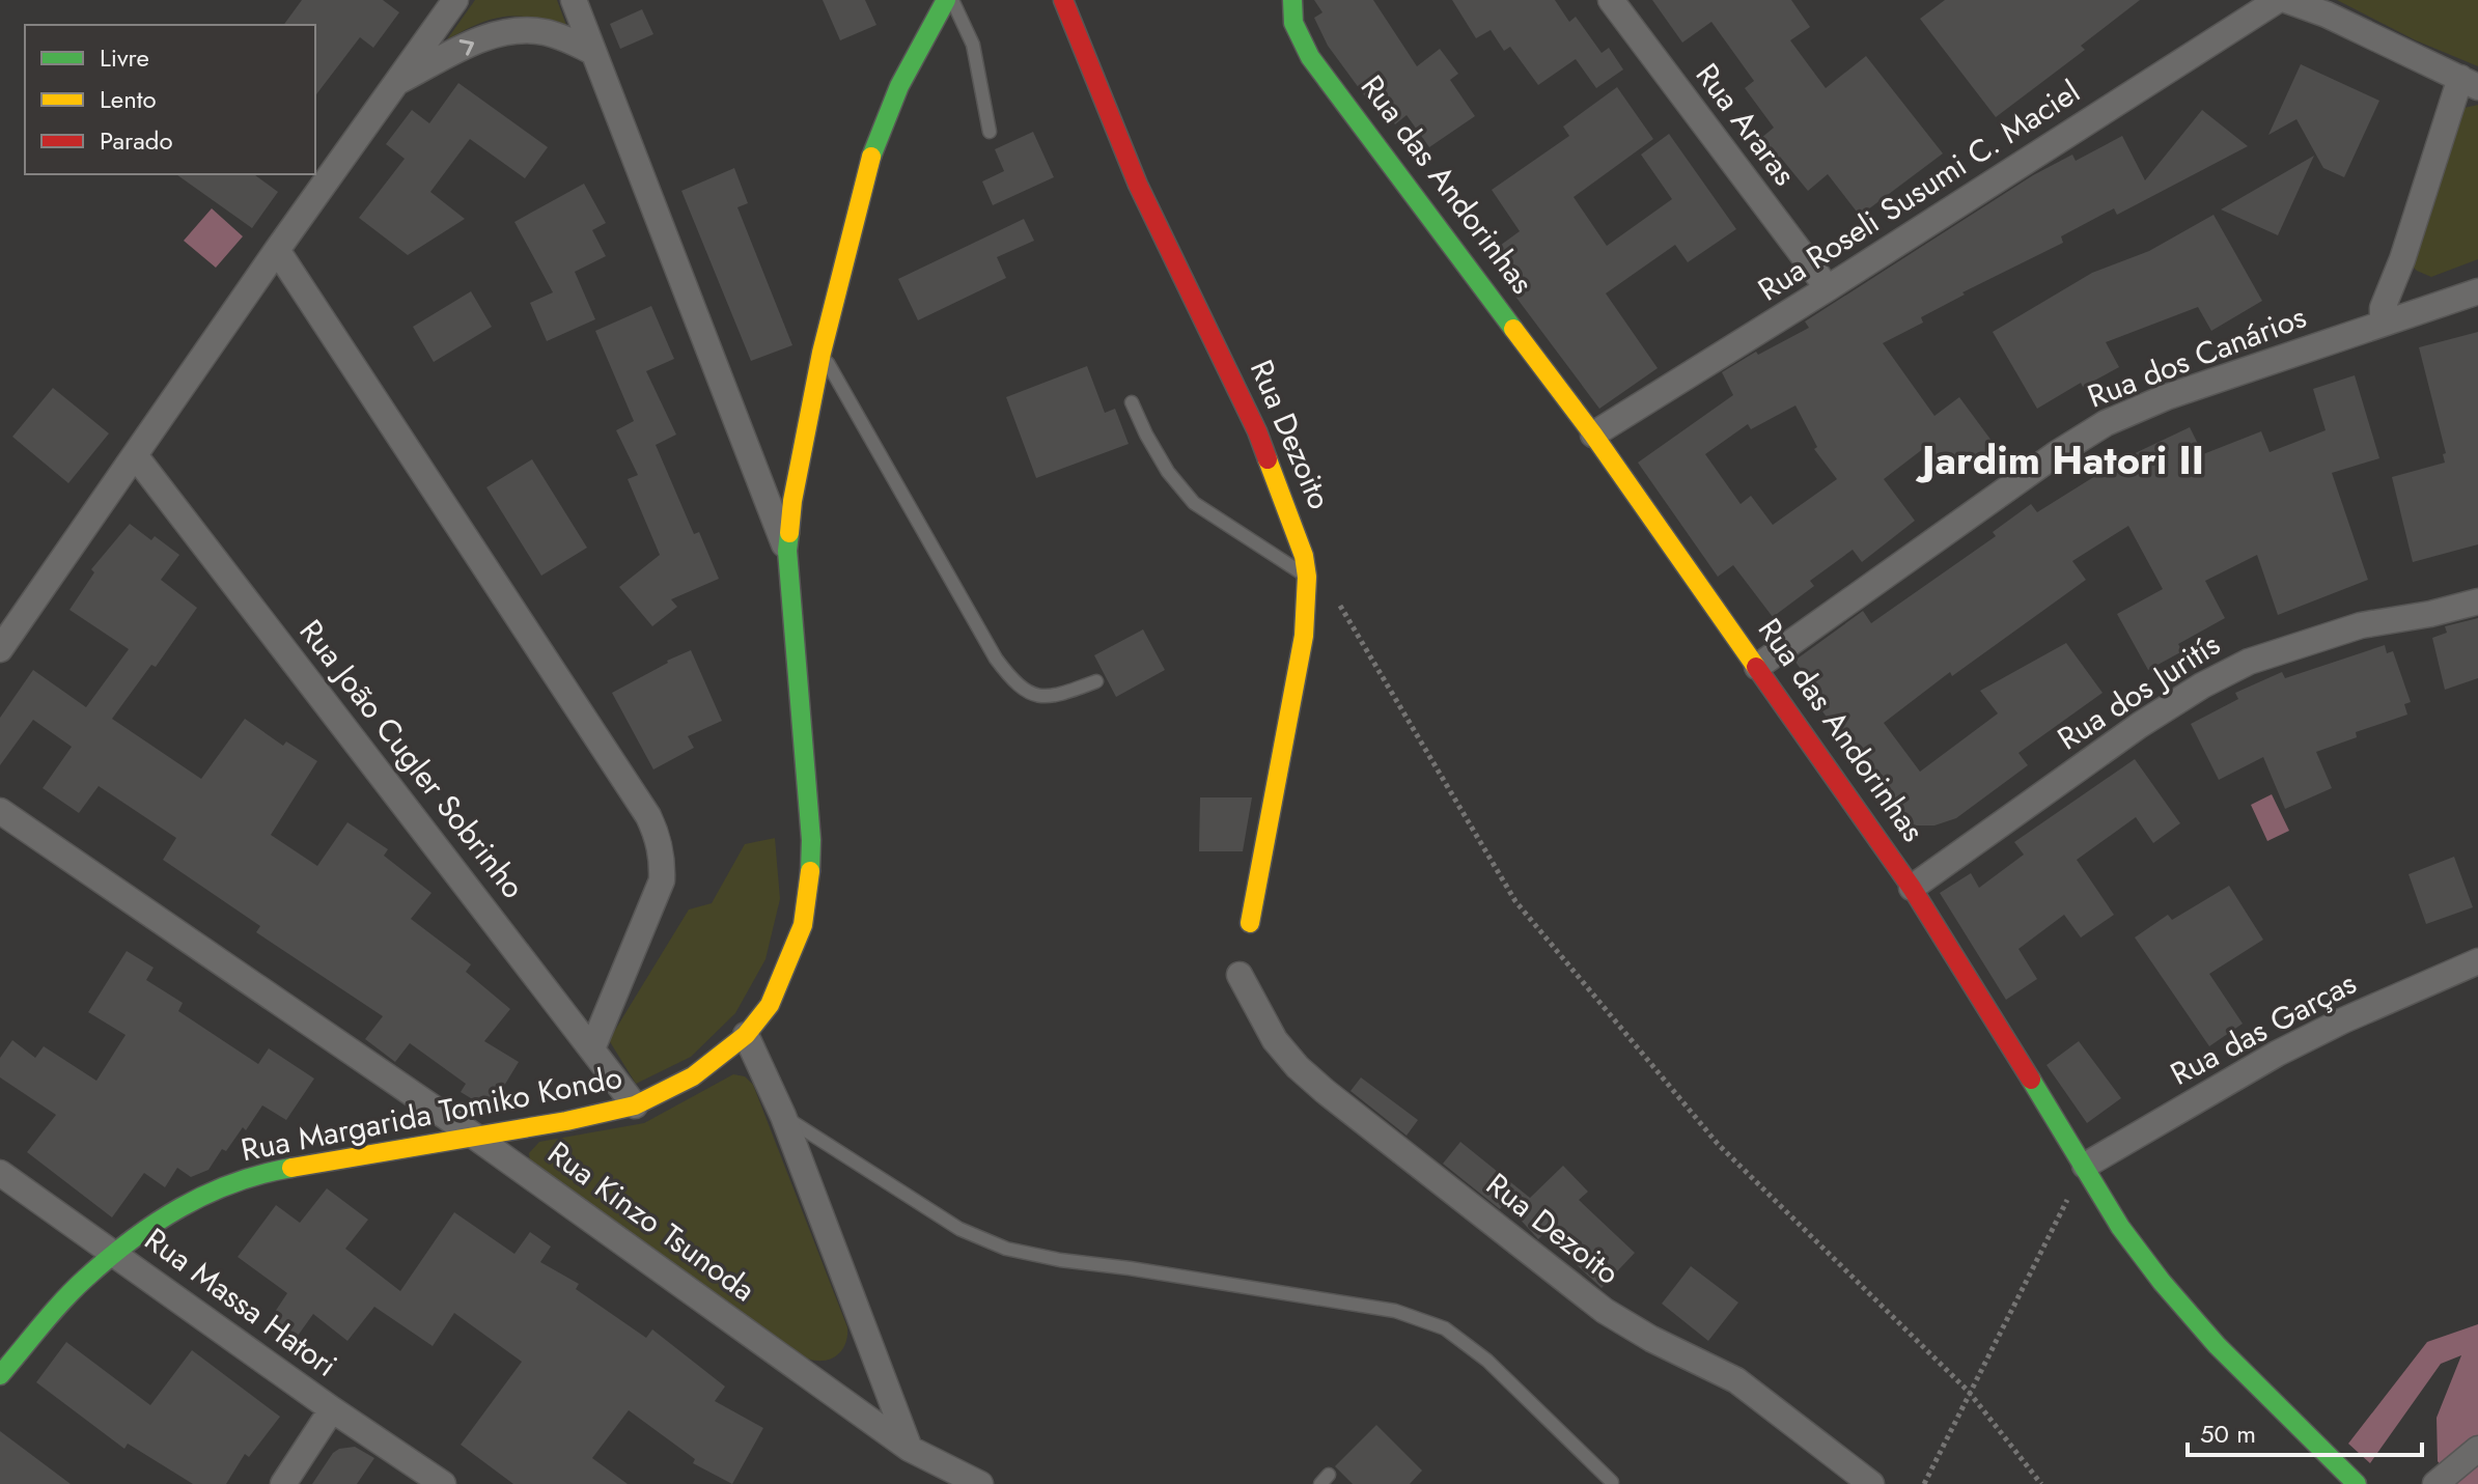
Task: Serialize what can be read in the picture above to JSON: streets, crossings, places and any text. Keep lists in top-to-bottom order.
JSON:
{
  "streets": {
    "street": [
      "Rua Araras",
      "Rua das Andorinhas",
      "Rua Roseli Susumi C. Maciel",
      "Rua dos Canários",
      "Rua Dezoito",
      "Rua dos Juritís",
      "Rua João Cugler Sobrinho",
      "Rua das Garças",
      "Rua Margarida Tomiko Kondo",
      "Rua Kinzo Tsunoda",
      "Rua Massa Hatori"
    ]
  },
  "crossings": [
    ["Rua Araras", "Rua Roseli Susumi C. Maciel"],
    ["Rua das Andorinhas", "Rua Roseli Susumi C. Maciel"],
    ["Rua das Andorinhas", "Rua dos Canários"],
    ["Rua das Andorinhas", "Rua dos Juritís"],
    ["Rua das Andorinhas", "Rua das Garças"],
    ["Rua João Cugler Sobrinho", "Rua Margarida Tomiko Kondo"],
    ["Rua Margarida Tomiko Kondo", "Rua Kinzo Tsunoda"],
    ["Rua Margarida Tomiko Kondo", "Rua Massa Hatori"]
  ],
  "districts": ["Jardim Hatori II"],
  "legend": ["Livre", "Lento", "Parado"],
  "scale_bar": "50 m"
}
